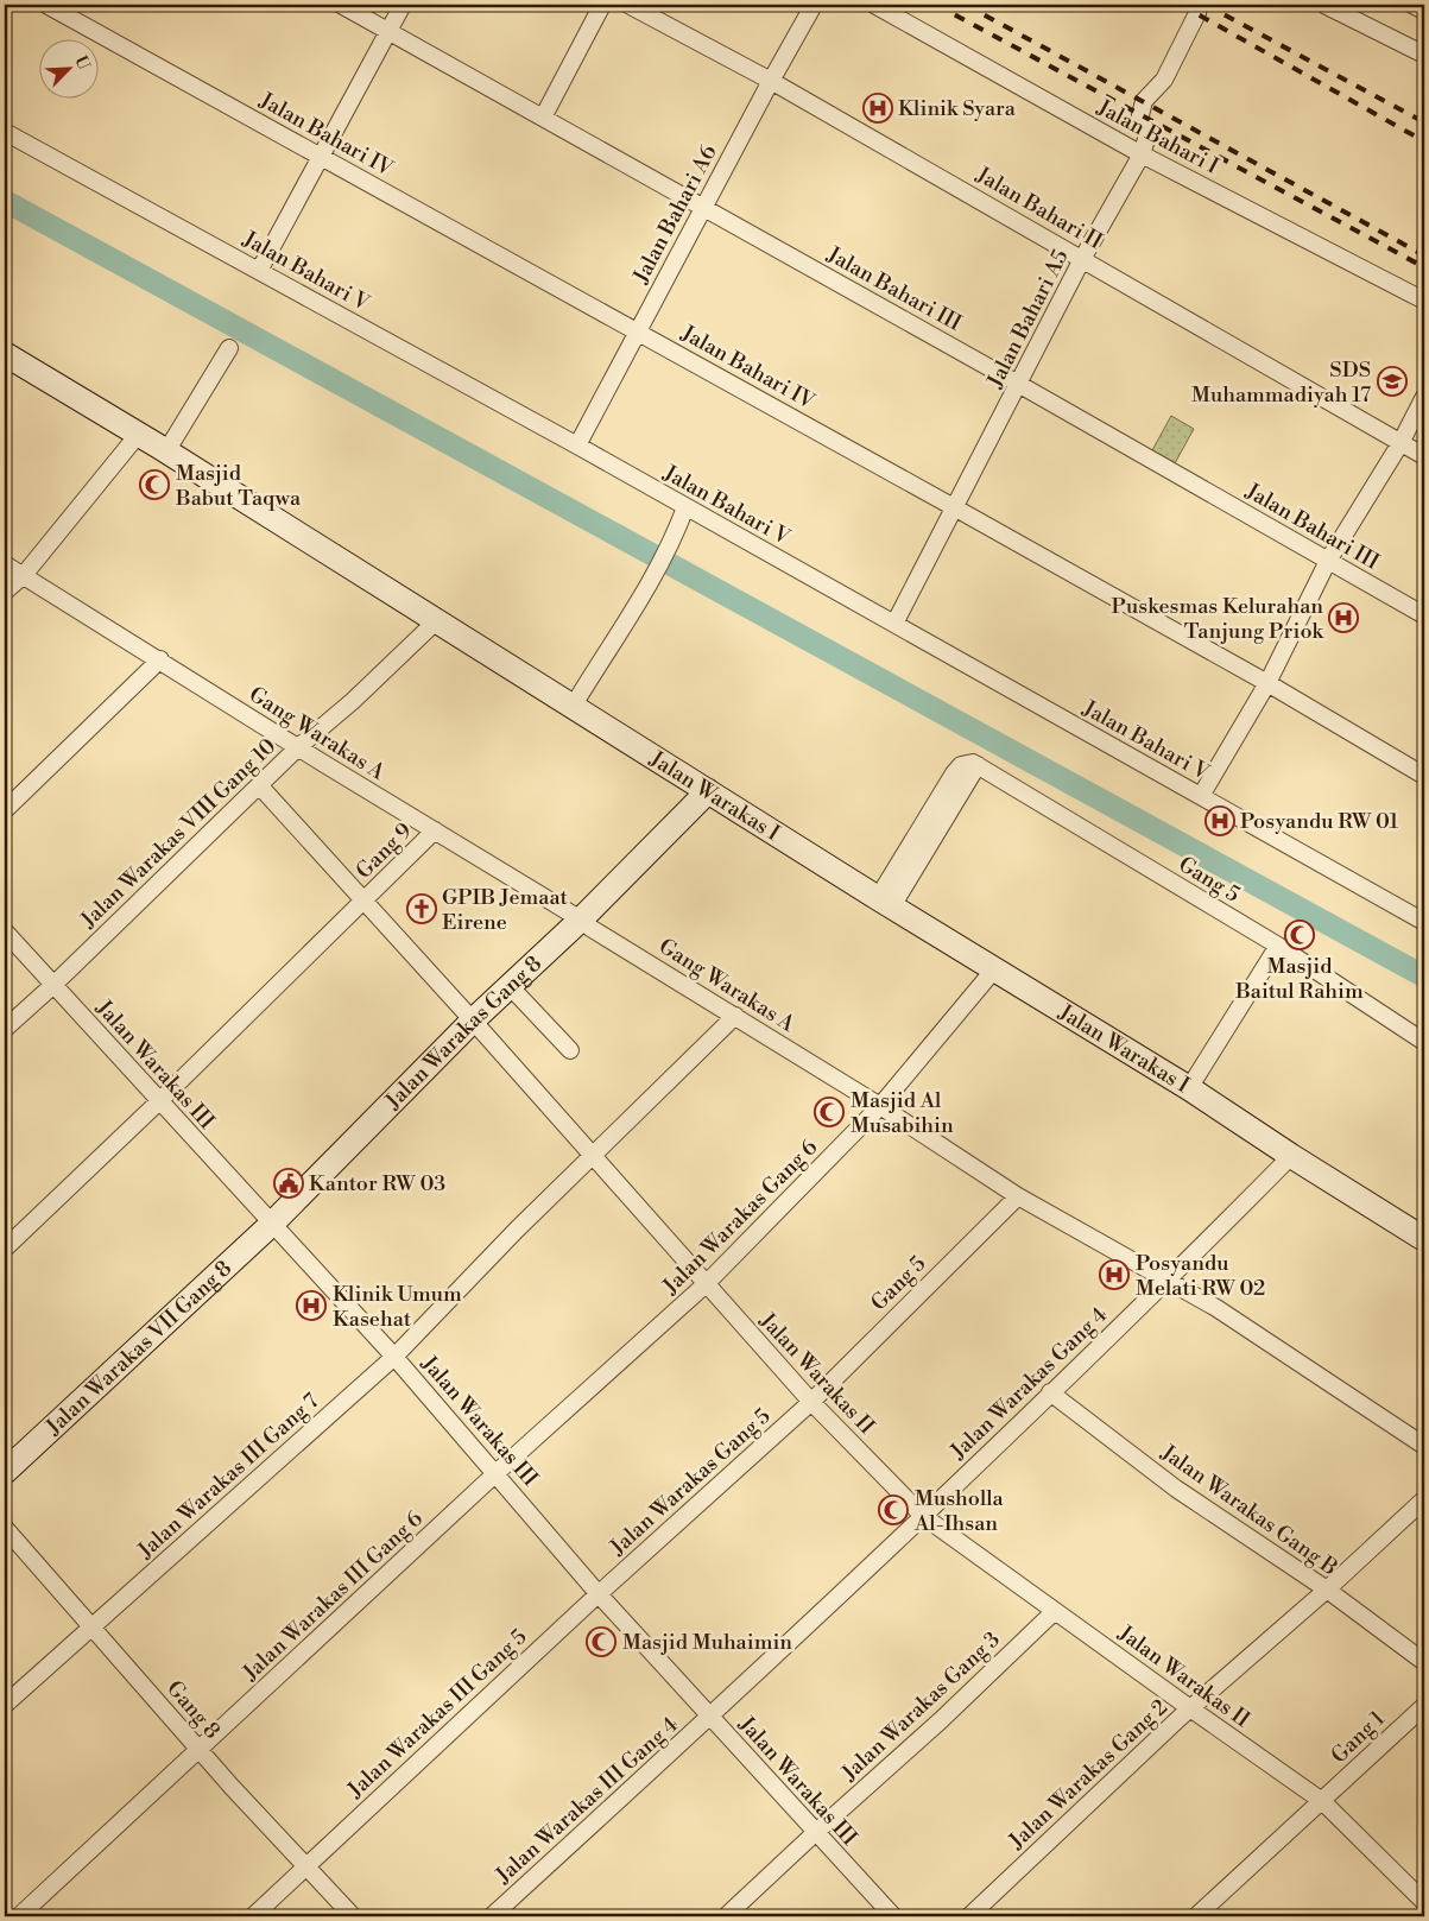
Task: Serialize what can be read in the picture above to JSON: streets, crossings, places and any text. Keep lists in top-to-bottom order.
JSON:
{
  "streets": {
    "street": [
      "Jalan Bahari IV",
      "Jalan Bahari I",
      "Jalan Bahari II",
      "Jalan Bahari A6",
      "Jalan Bahari V",
      "Jalan Bahari III",
      "Jalan Bahari A5",
      "Gang Warakas A",
      "Jalan Warakas I",
      "Jalan Warakas VIII Gang 10",
      "Gang 9",
      "Gang 5",
      "Jalan Warakas Gang 8",
      "Jalan Warakas III",
      "Jalan Warakas Gang 6",
      "Jalan Warakas VII Gang 8",
      "Jalan Warakas II",
      "Jalan Warakas Gang 4",
      "Jalan Warakas III Gang 7",
      "Jalan Warakas Gang 5",
      "Jalan Warakas Gang B",
      "Jalan Warakas III Gang 6",
      "Jalan Warakas Gang 3",
      "Gang 8",
      "Jalan Warakas III Gang 5",
      "Gang 1",
      "Jalan Warakas Gang 2",
      "Jalan Warakas III Gang 4"
    ]
  },
  "crossings": [
    ["Jalan Bahari IV", "Jalan Bahari A6"],
    ["Jalan Bahari IV", "Jalan Bahari A5"],
    ["Jalan Bahari I", "Jalan Bahari A5"],
    ["Jalan Bahari II", "Jalan Bahari A6"],
    ["Jalan Bahari II", "Jalan Bahari A5"],
    ["Jalan Bahari A6", "Jalan Bahari V"],
    ["Jalan Bahari A6", "Jalan Bahari III"],
    ["Jalan Bahari V", "Jalan Bahari A5"],
    ["Jalan Bahari III", "Jalan Bahari A5"],
    ["Gang Warakas A", "Jalan Warakas VIII Gang 10"],
    ["Gang Warakas A", "Gang 9"],
    ["Gang Warakas A", "Gang 5"],
    ["Gang Warakas A", "Jalan Warakas Gang 8"],
    ["Gang Warakas A", "Jalan Warakas Gang 6"],
    ["Gang Warakas A", "Jalan Warakas Gang 4"],
    ["Gang Warakas A", "Jalan Warakas III Gang 7"],
    ["Jalan Warakas I", "Jalan Warakas VIII Gang 10"],
    ["Jalan Warakas I", "Gang 5"],
    ["Jalan Warakas I", "Jalan Warakas Gang 8"],
    ["Jalan Warakas I", "Jalan Warakas Gang 6"],
    ["Jalan Warakas I", "Jalan Warakas Gang 4"],
    ["Jalan Warakas VIII Gang 10", "Jalan Warakas III"],
    ["Jalan Warakas VIII Gang 10", "Jalan Warakas II"],
    ["Gang 9", "Jalan Warakas III"],
    ["Gang 9", "Jalan Warakas II"],
    ["Gang 5", "Jalan Warakas II"],
    ["Gang 5", "Jalan Warakas Gang 5"],
    ["Jalan Warakas Gang 8", "Jalan Warakas III"],
    ["Jalan Warakas Gang 8", "Jalan Warakas VII Gang 8"],
    ["Jalan Warakas Gang 8", "Jalan Warakas II"],
    ["Jalan Warakas III", "Jalan Warakas Gang 6"],
    ["Jalan Warakas III", "Jalan Warakas VII Gang 8"],
    ["Jalan Warakas III", "Jalan Warakas Gang 4"],
    ["Jalan Warakas III", "Jalan Warakas III Gang 7"],
    ["Jalan Warakas III", "Jalan Warakas Gang 5"],
    ["Jalan Warakas III", "Jalan Warakas III Gang 6"],
    ["Jalan Warakas III", "Jalan Warakas Gang 3"],
    ["Jalan Warakas III", "Jalan Warakas III Gang 5"],
    ["Jalan Warakas III", "Jalan Warakas III Gang 4"],
    ["Jalan Warakas Gang 6", "Jalan Warakas II"],
    ["Jalan Warakas Gang 6", "Jalan Warakas III Gang 6"],
    ["Jalan Warakas II", "Jalan Warakas Gang 4"],
    ["Jalan Warakas II", "Jalan Warakas III Gang 7"],
    ["Jalan Warakas II", "Jalan Warakas Gang 5"],
    ["Jalan Warakas II", "Jalan Warakas Gang 3"],
    ["Jalan Warakas II", "Gang 1"],
    ["Jalan Warakas II", "Jalan Warakas Gang 2"],
    ["Jalan Warakas Gang 4", "Jalan Warakas Gang B"],
    ["Jalan Warakas Gang 4", "Jalan Warakas III Gang 4"],
    ["Jalan Warakas III Gang 7", "Gang 8"],
    ["Jalan Warakas Gang 5", "Jalan Warakas III Gang 5"],
    ["Jalan Warakas Gang B", "Jalan Warakas Gang 2"],
    ["Jalan Warakas III Gang 6", "Gang 8"],
    ["Gang 8", "Jalan Warakas III Gang 5"]
  ],
  "places": {
    "hospital": [
      "Klinik Syara",
      "Puskesmas Kelurahan Tanjung Priok",
      "Posyandu RW 01",
      "Posyandu Melati RW 02",
      "Klinik Umum Kasehat"
    ],
    "school or university": ["SDS Muhammadiyah 17"],
    "mosque": [
      "Masjid Babut Taqwa",
      "Masjid Baitul Rahim",
      "Masjid Al Musabihin",
      "Musholla Al-Ihsan",
      "Masjid Muhaimin"
    ],
    "church": ["GPIB Jemaat Eirene"],
    "public building": ["Kantor RW 03"]
  },
  "north": "top right"
}
